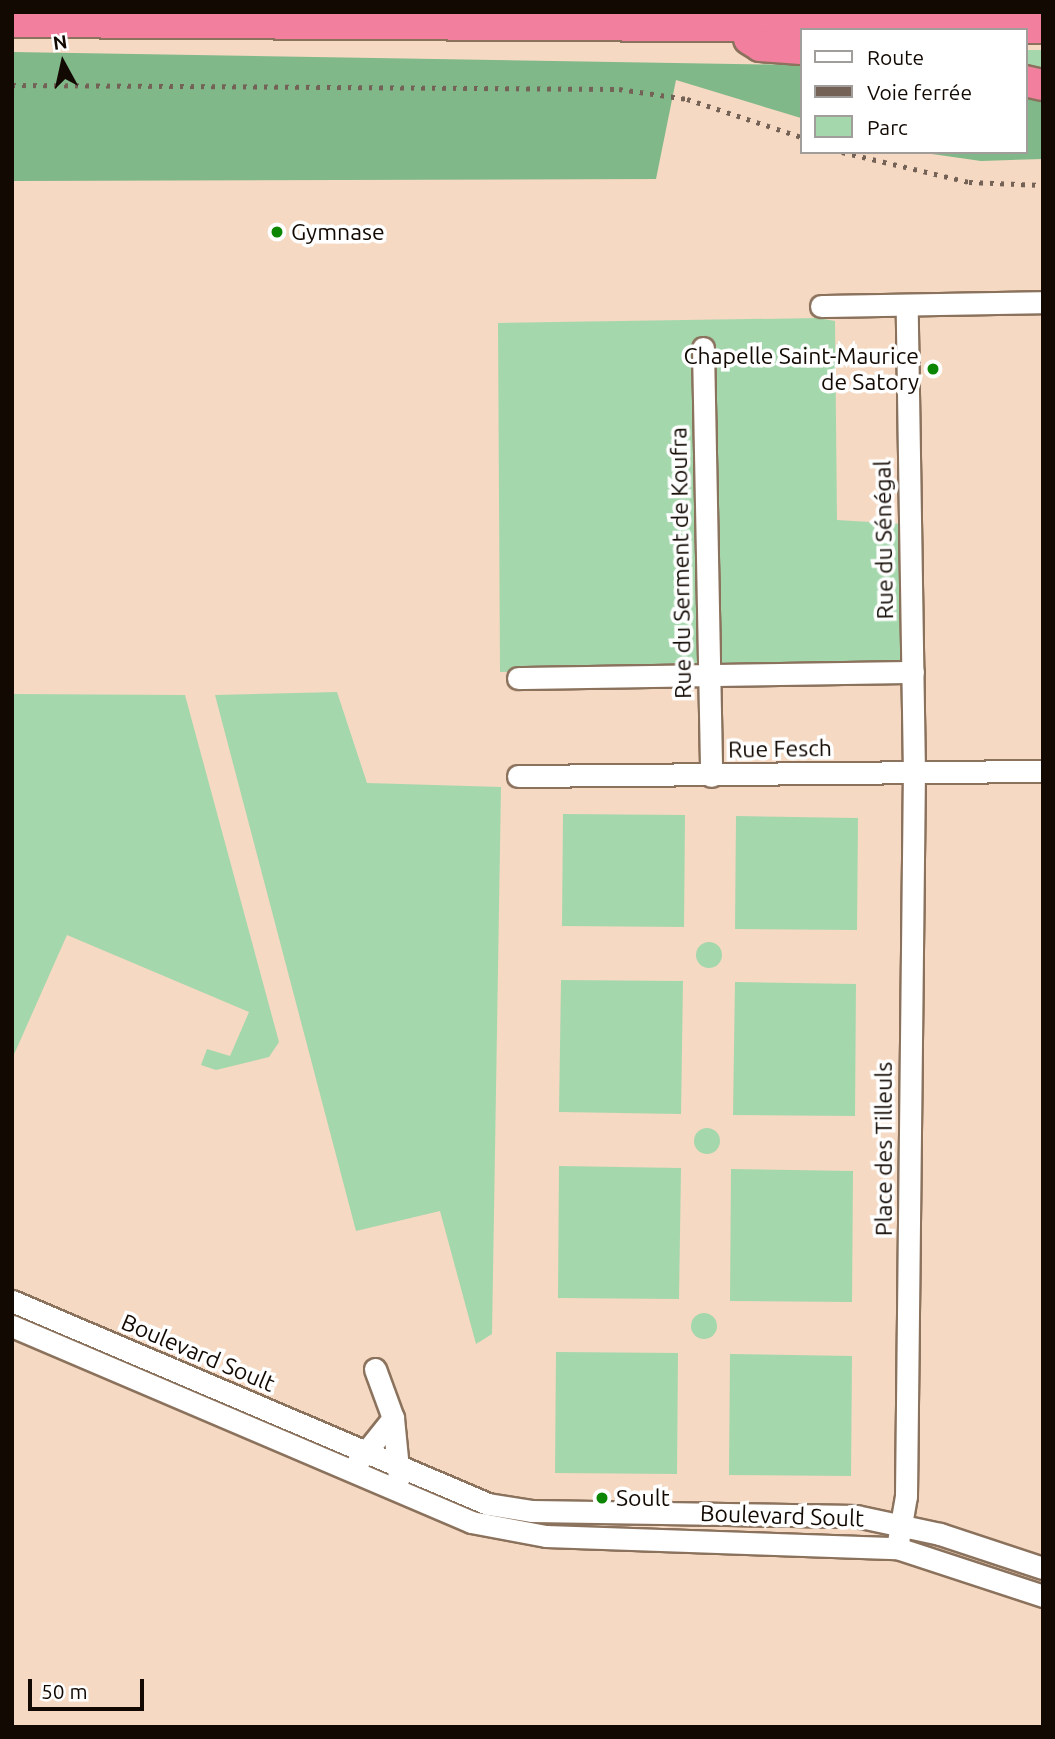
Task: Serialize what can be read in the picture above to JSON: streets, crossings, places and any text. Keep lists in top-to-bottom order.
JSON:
{
  "streets": {
    "street": [
      "Rue du Sénégal",
      "Rue du Serment de Koufra",
      "Rue Fesch",
      "Place des Tilleuls",
      "Boulevard Soult"
    ]
  },
  "crossings": [
    ["Rue du Sénégal", "Rue Fesch"],
    ["Rue du Sénégal", "Place des Tilleuls"],
    ["Rue du Serment de Koufra", "Rue Fesch"],
    ["Rue Fesch", "Place des Tilleuls"],
    ["Place des Tilleuls", "Boulevard Soult"]
  ],
  "places": ["Gymnase", "Chapelle Saint-Maurice de Satory", "Soult"],
  "legend": ["Route", "Voie ferrée", "Parc"],
  "scale_bar": "50 m",
  "north": "top"
}
